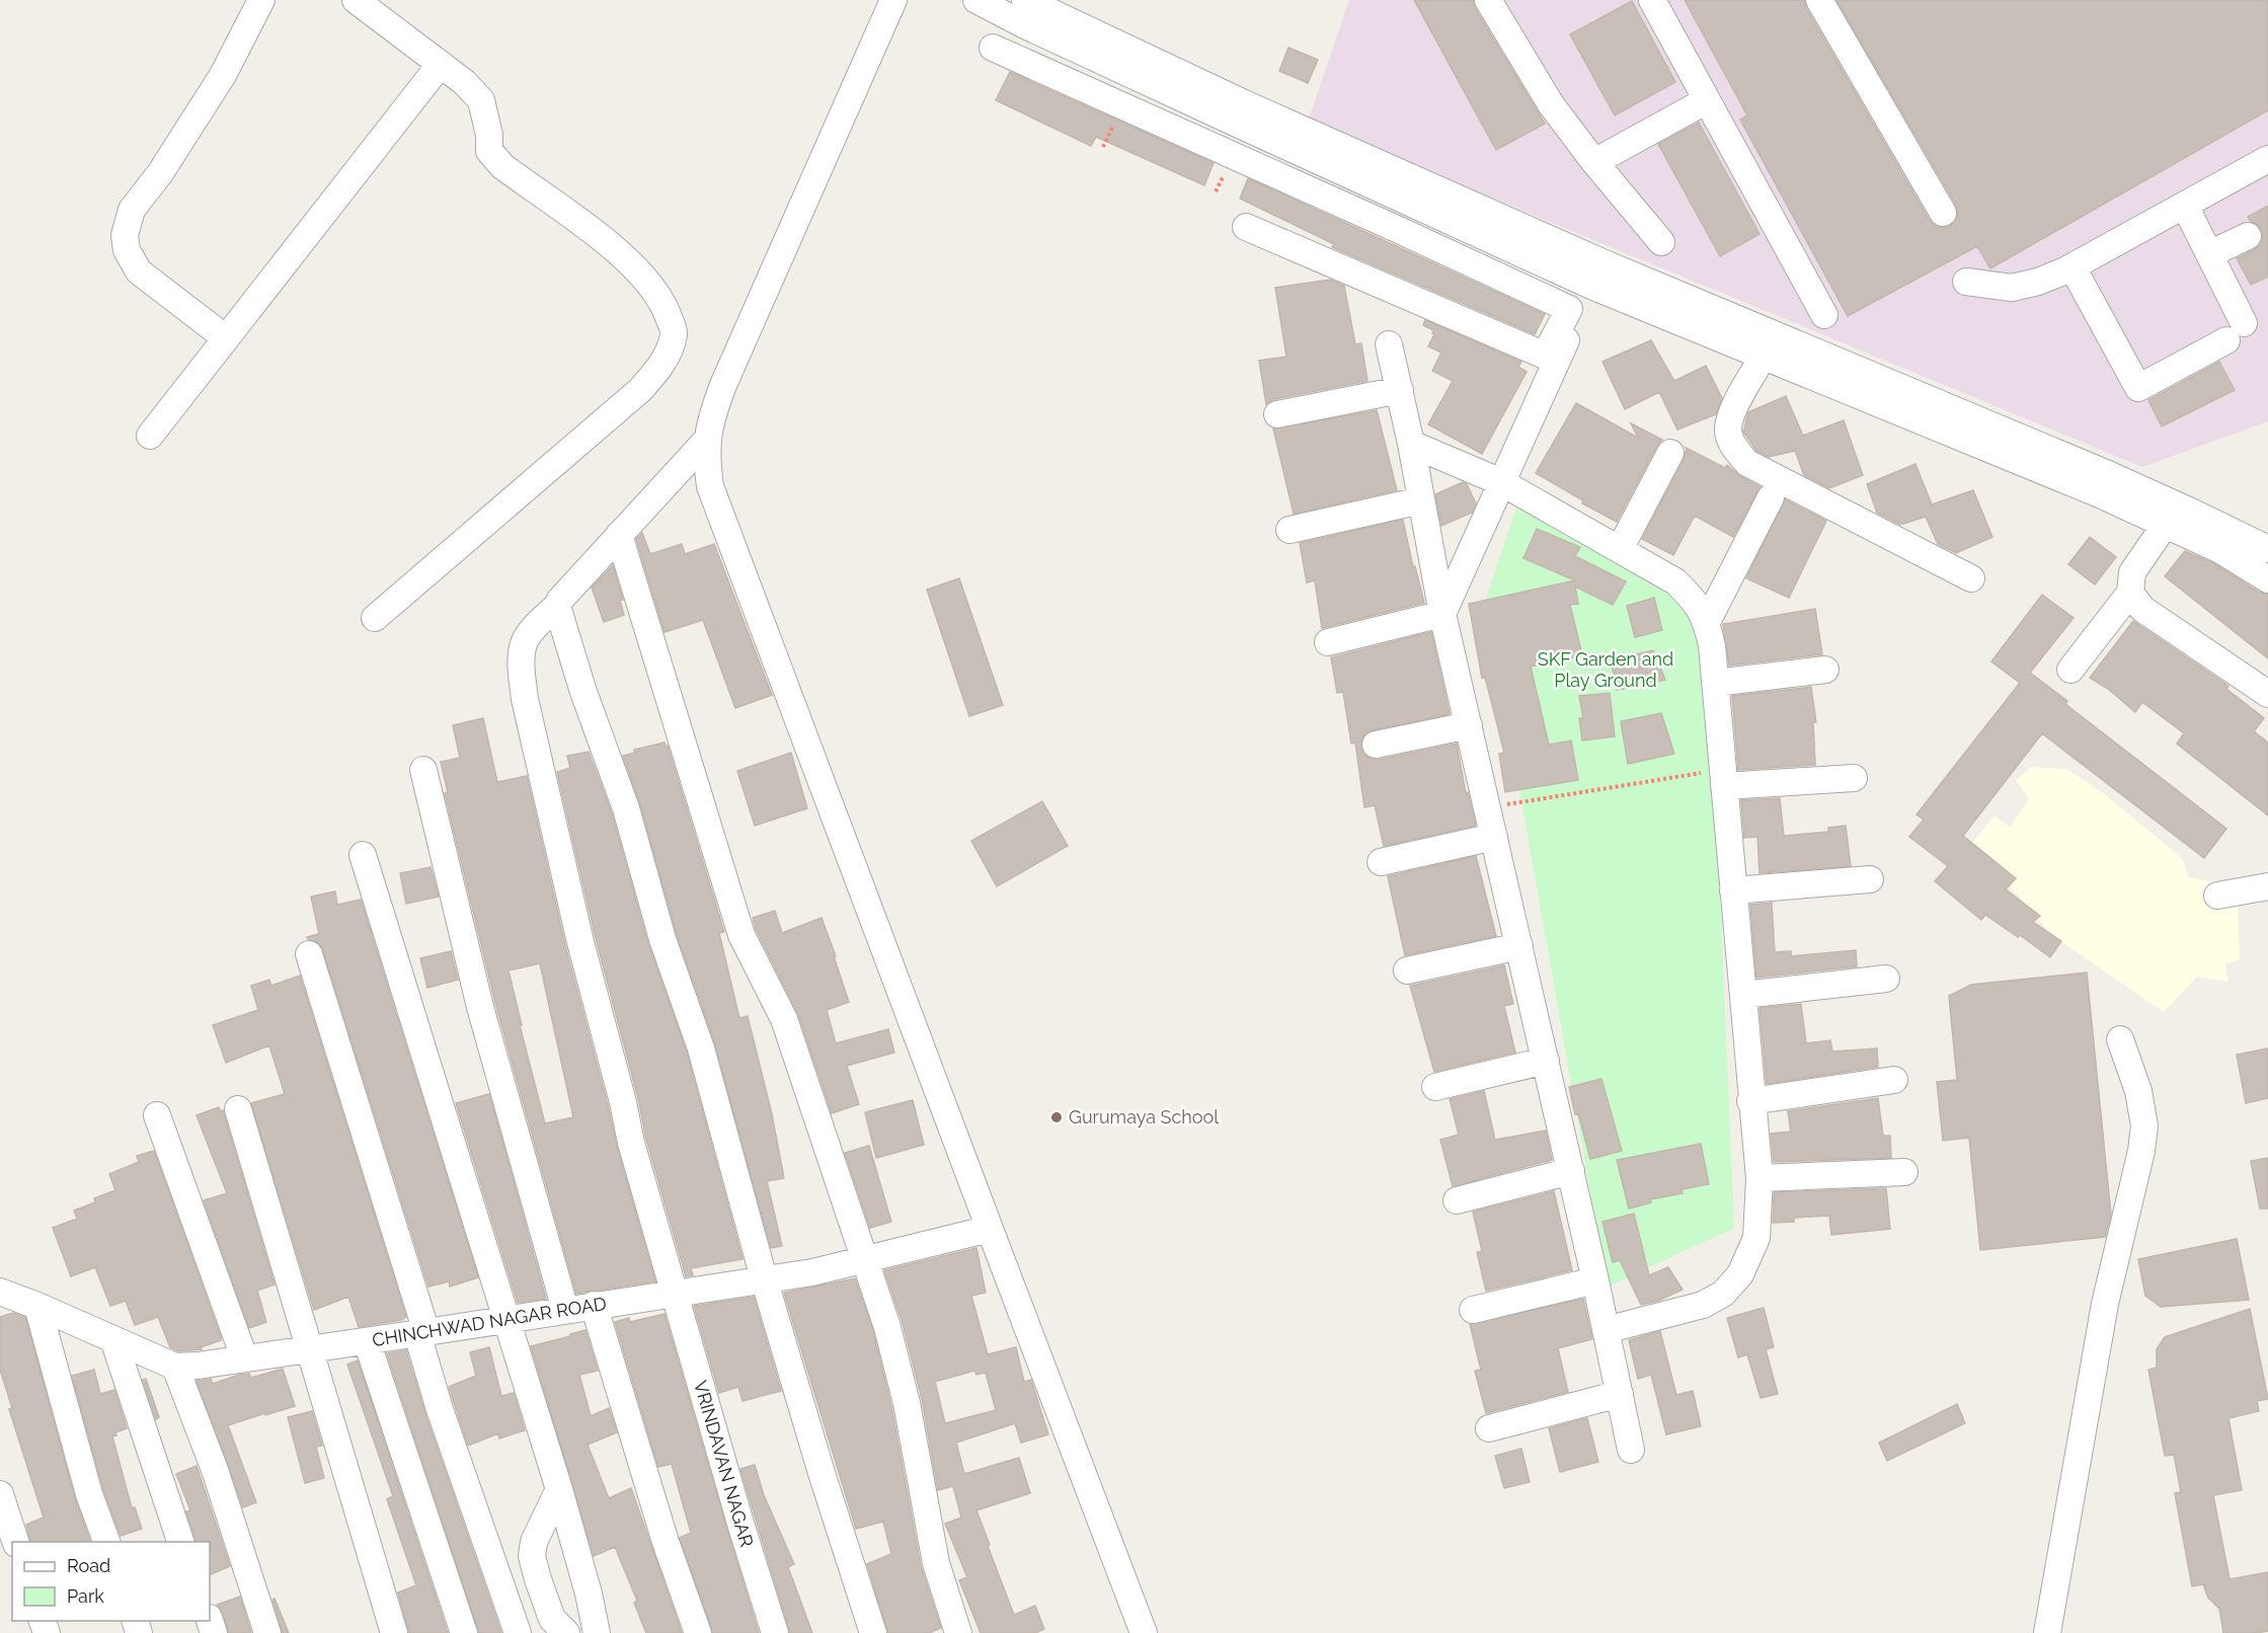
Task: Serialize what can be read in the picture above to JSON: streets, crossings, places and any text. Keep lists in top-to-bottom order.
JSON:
{
  "streets": {
    "street": ["CHINCHWAD NAGAR ROAD", "VRINDAVAN NAGAR"]
  },
  "crossings": [
    ["CHINCHWAD NAGAR ROAD", "VRINDAVAN NAGAR"]
  ],
  "parks": ["SKF Garden and Play Ground"],
  "places": ["Gurumaya School"],
  "legend": ["Road", "Park"]
}
